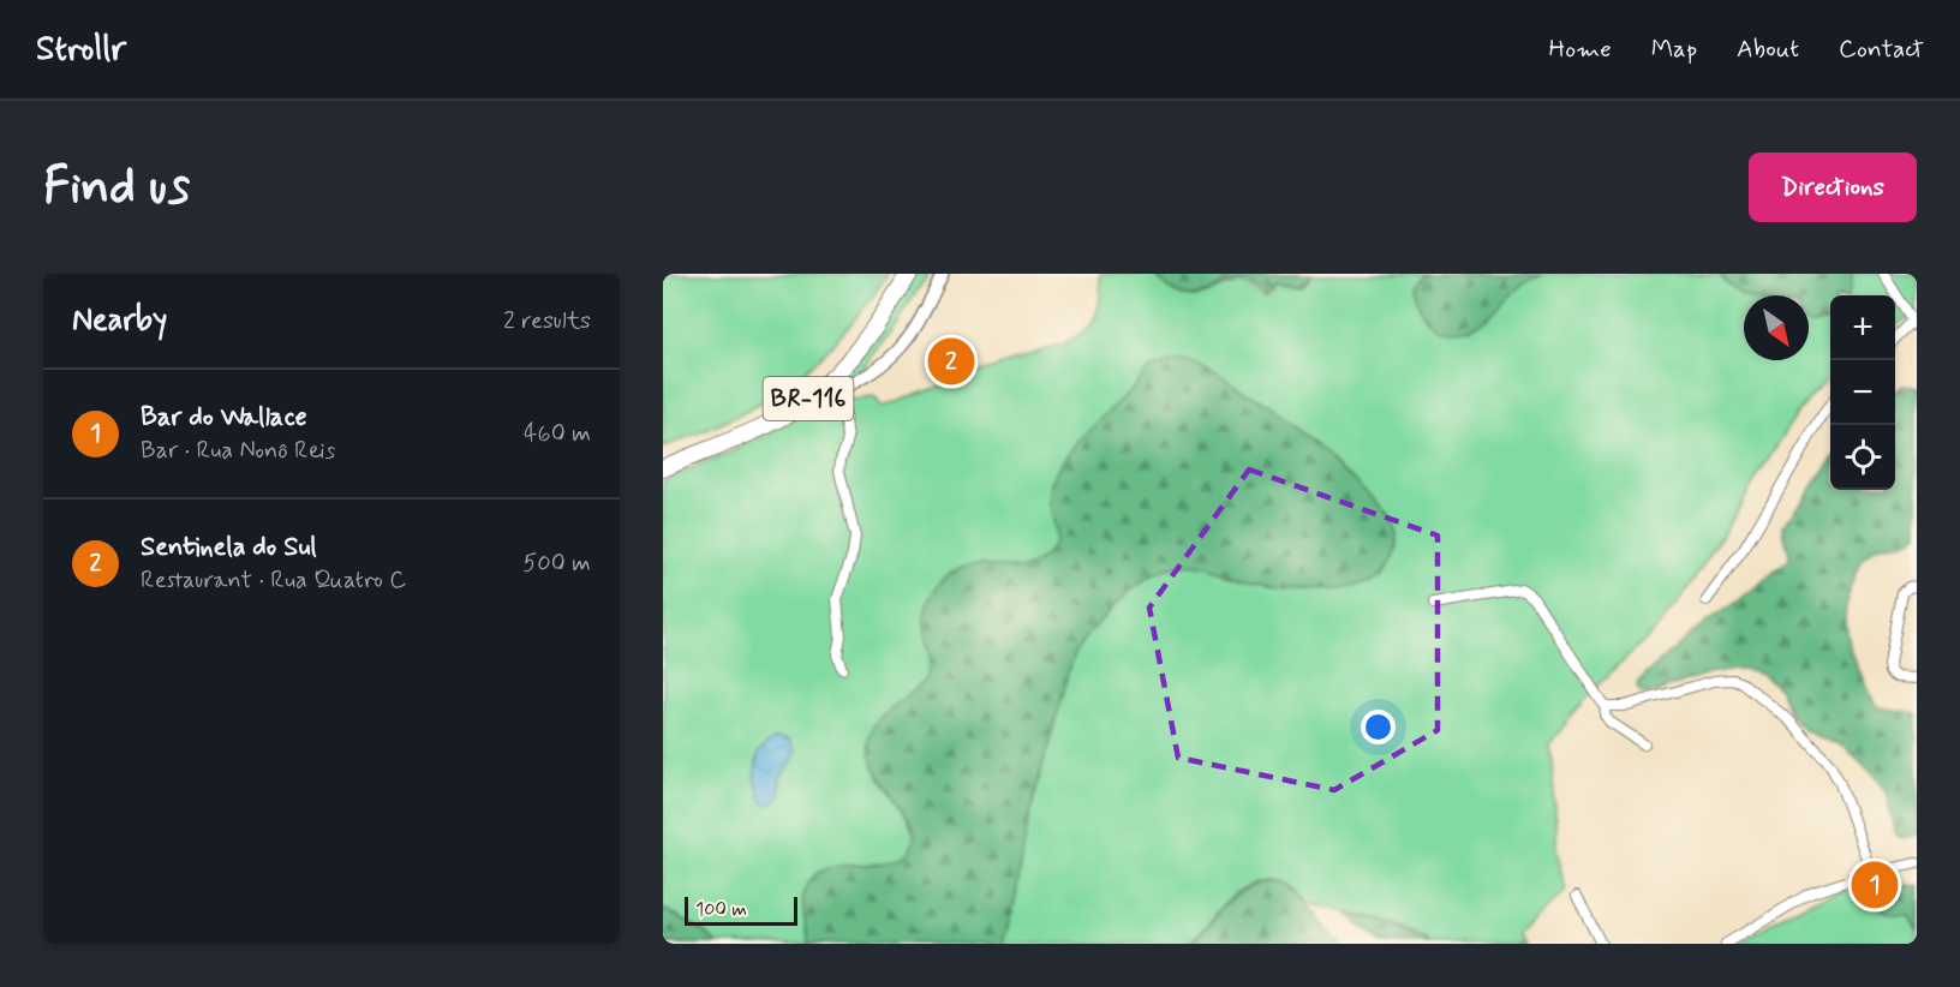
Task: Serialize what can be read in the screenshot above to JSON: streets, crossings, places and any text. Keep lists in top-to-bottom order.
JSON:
{
  "streets": {
    "highway": ["BR-116"]
  },
  "scale_bar": "100 m",
  "north": "bottom right",
  "page": {
    "header": "Strollr",
    "nav": [
      "Home",
      "Map",
      "About",
      "Contact"
    ],
    "buttons": "Directions",
    "title": "Find us",
    "heading": ["Nearby", "2 results"],
    "map_buttons": ["+", "−"],
    "pins": ["2", "1"],
    "list": [
      {
        "mark": "1",
        "name": "Bar do Wallace",
        "note": "Bar · Rua Nonô Reis",
        "value": "460 m"
      },
      {
        "mark": "2",
        "name": "Sentinela do Sul",
        "note": "Restaurant · Rua Quatro C",
        "value": "500 m"
      }
    ],
    "scale": "100 m"
  }
}
